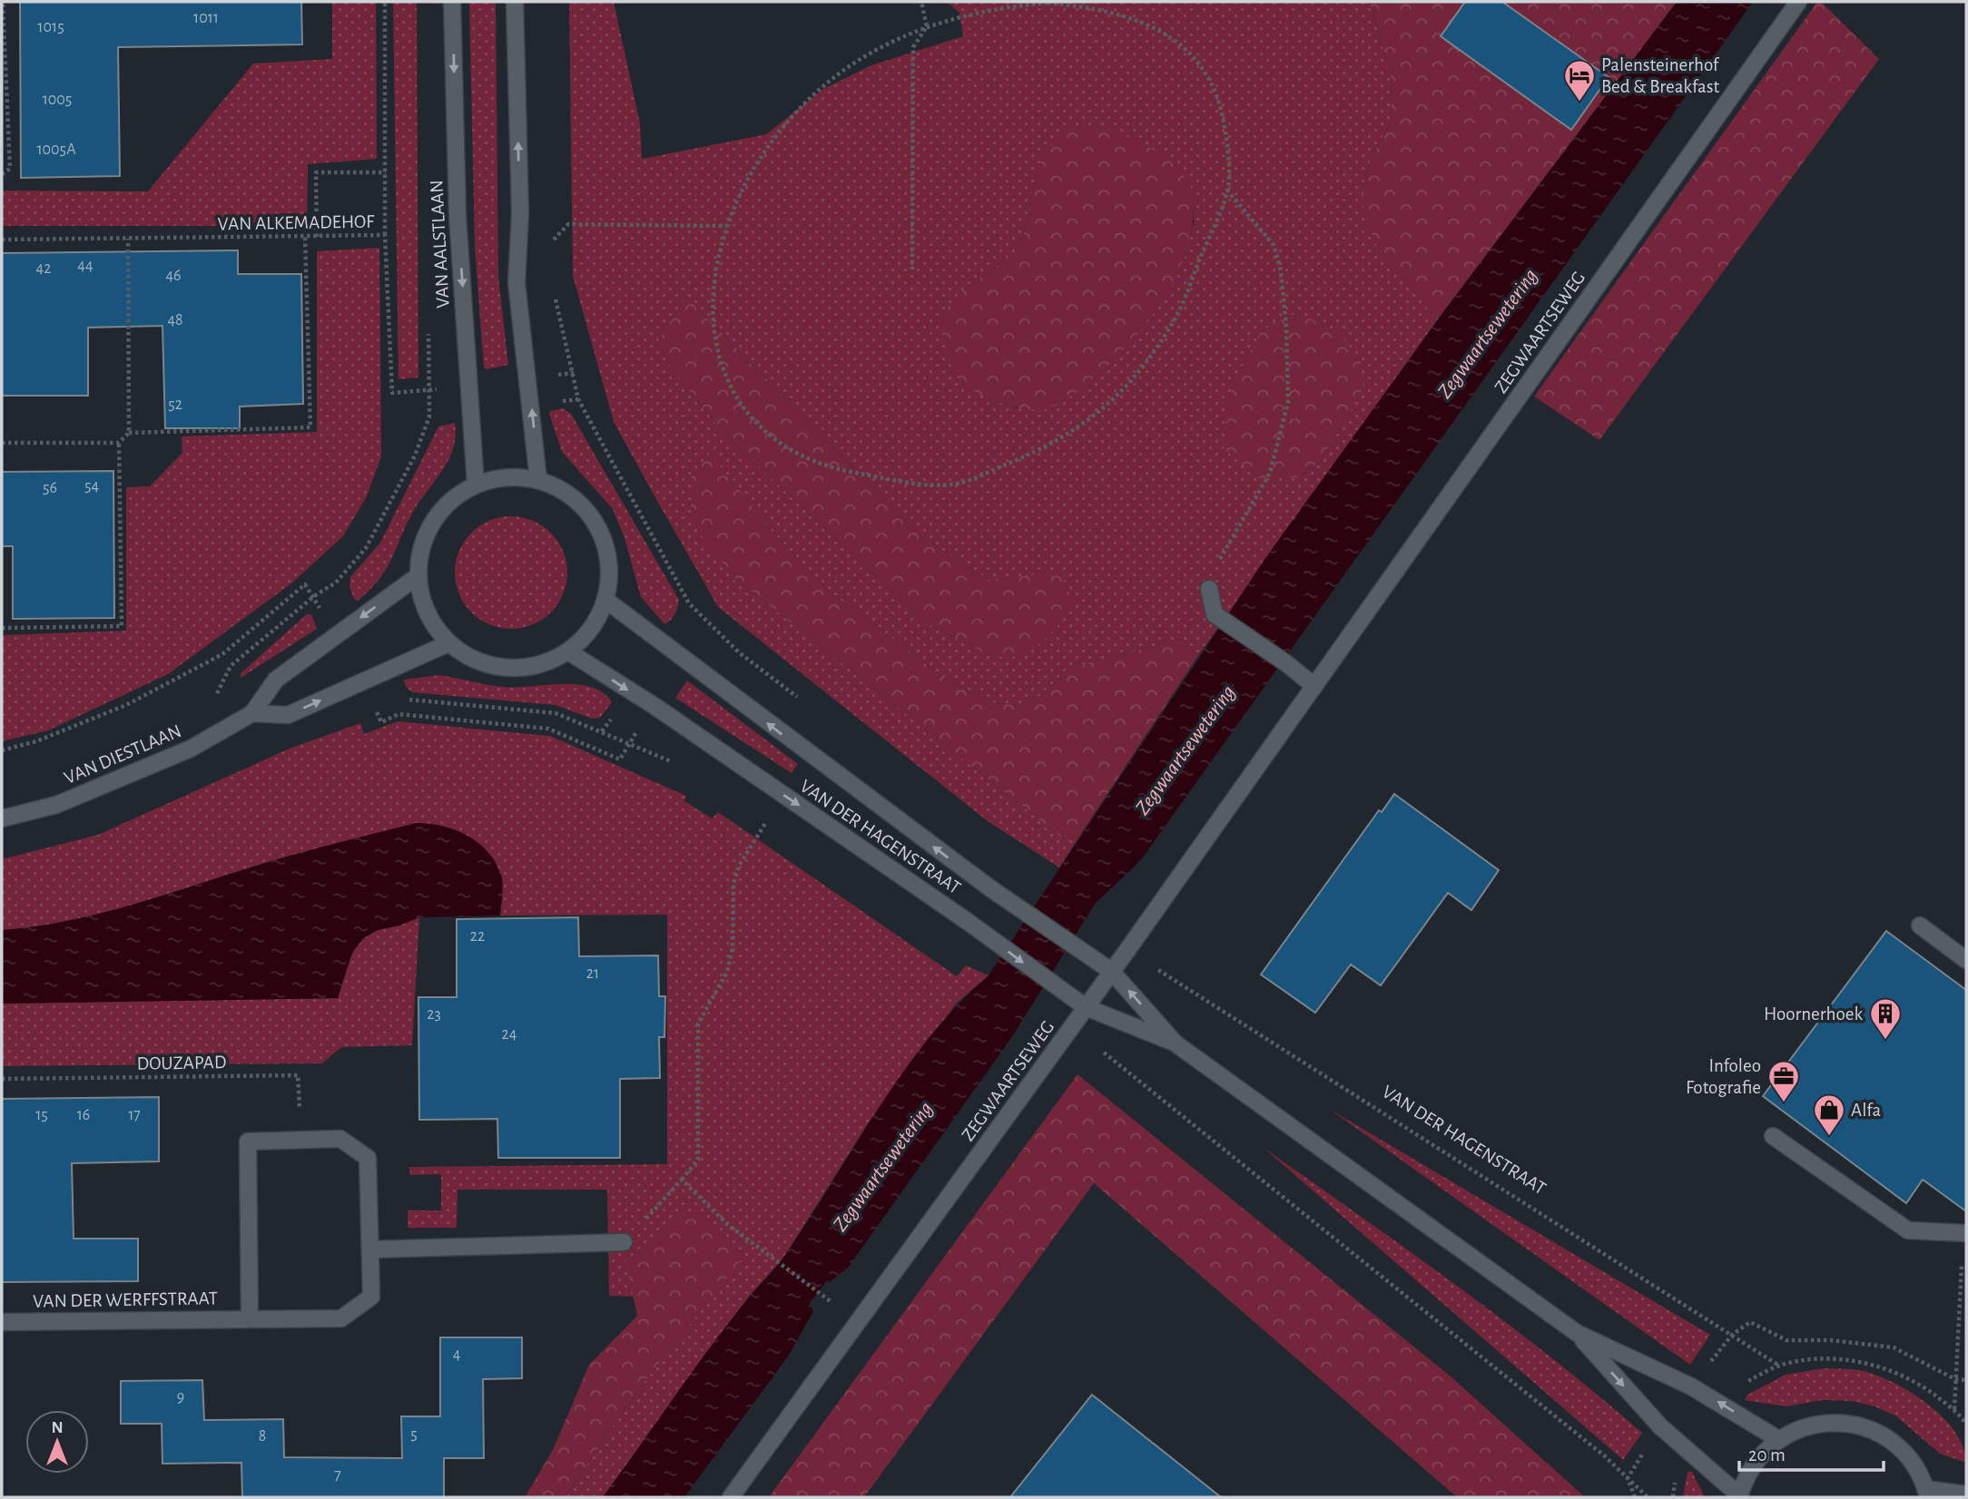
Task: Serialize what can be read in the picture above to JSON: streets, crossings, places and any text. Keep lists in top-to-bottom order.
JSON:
{
  "streets": {
    "street": [
      "VAN AALSTLAAN",
      "ZEGWAARTSEWEG",
      "VAN DIESTLAAN",
      "VAN DER HAGENSTRAAT",
      "VAN DER WERFFSTRAAT"
    ],
    "path": ["VAN ALKEMADEHOF", "DOUZAPAD"]
  },
  "crossings": [
    ["VAN AALSTLAAN", "VAN DIESTLAAN"],
    ["VAN AALSTLAAN", "VAN DER HAGENSTRAAT"],
    ["ZEGWAARTSEWEG", "VAN DER HAGENSTRAAT"],
    ["VAN DIESTLAAN", "VAN DER HAGENSTRAAT"],
    ["DOUZAPAD", "VAN DER WERFFSTRAAT"]
  ],
  "water": ["Zegwaartsewetering"],
  "places": {
    "hotel": ["Palensteinerhof Bed & Breakfast"],
    "building": ["Hoornerhoek"],
    "office": ["Infoleo Fotografie"],
    "shop": ["Alfa"]
  },
  "house_numbers": [
    "1011",
    "1015",
    "1005",
    "1005A",
    "44",
    "42",
    "46",
    "48",
    "52",
    "54",
    "56",
    "22",
    "21",
    "23",
    "24",
    "15",
    "16",
    "17",
    "4",
    "9",
    "5",
    "8",
    "7"
  ],
  "scale_bar": "20 m",
  "north": "top"
}
